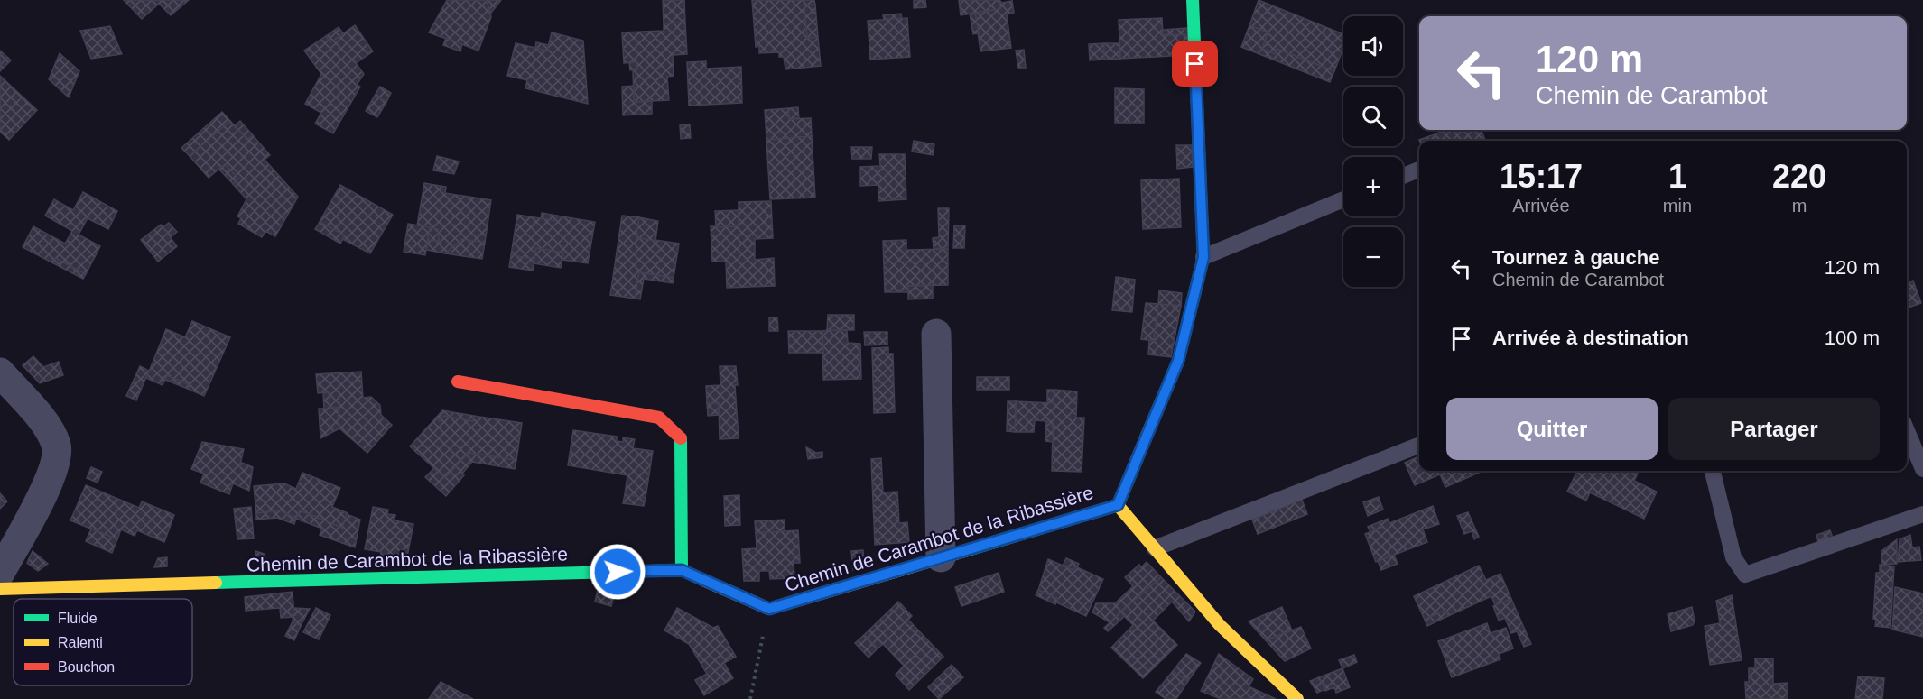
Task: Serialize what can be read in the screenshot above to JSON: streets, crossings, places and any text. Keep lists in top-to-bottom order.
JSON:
{
  "streets": {
    "street": ["Chemin de Carambot de la Ribassière"]
  },
  "legend": ["Fluide", "Ralenti", "Bouchon"],
  "page": {
    "map_buttons": ["+", "−"],
    "turn": ["120 m", "Chemin de Carambot"],
    "eta": [
      "15:17",
      "Arrivée",
      "1",
      "min",
      "220",
      "m"
    ],
    "list": [
      {
        "name": "Tournez à gauche",
        "note": "Chemin de Carambot",
        "value": "120 m"
      },
      {
        "name": "Arrivée à destination",
        "value": "100 m"
      }
    ],
    "buttons": ["Quitter", "Partager"]
  }
}
